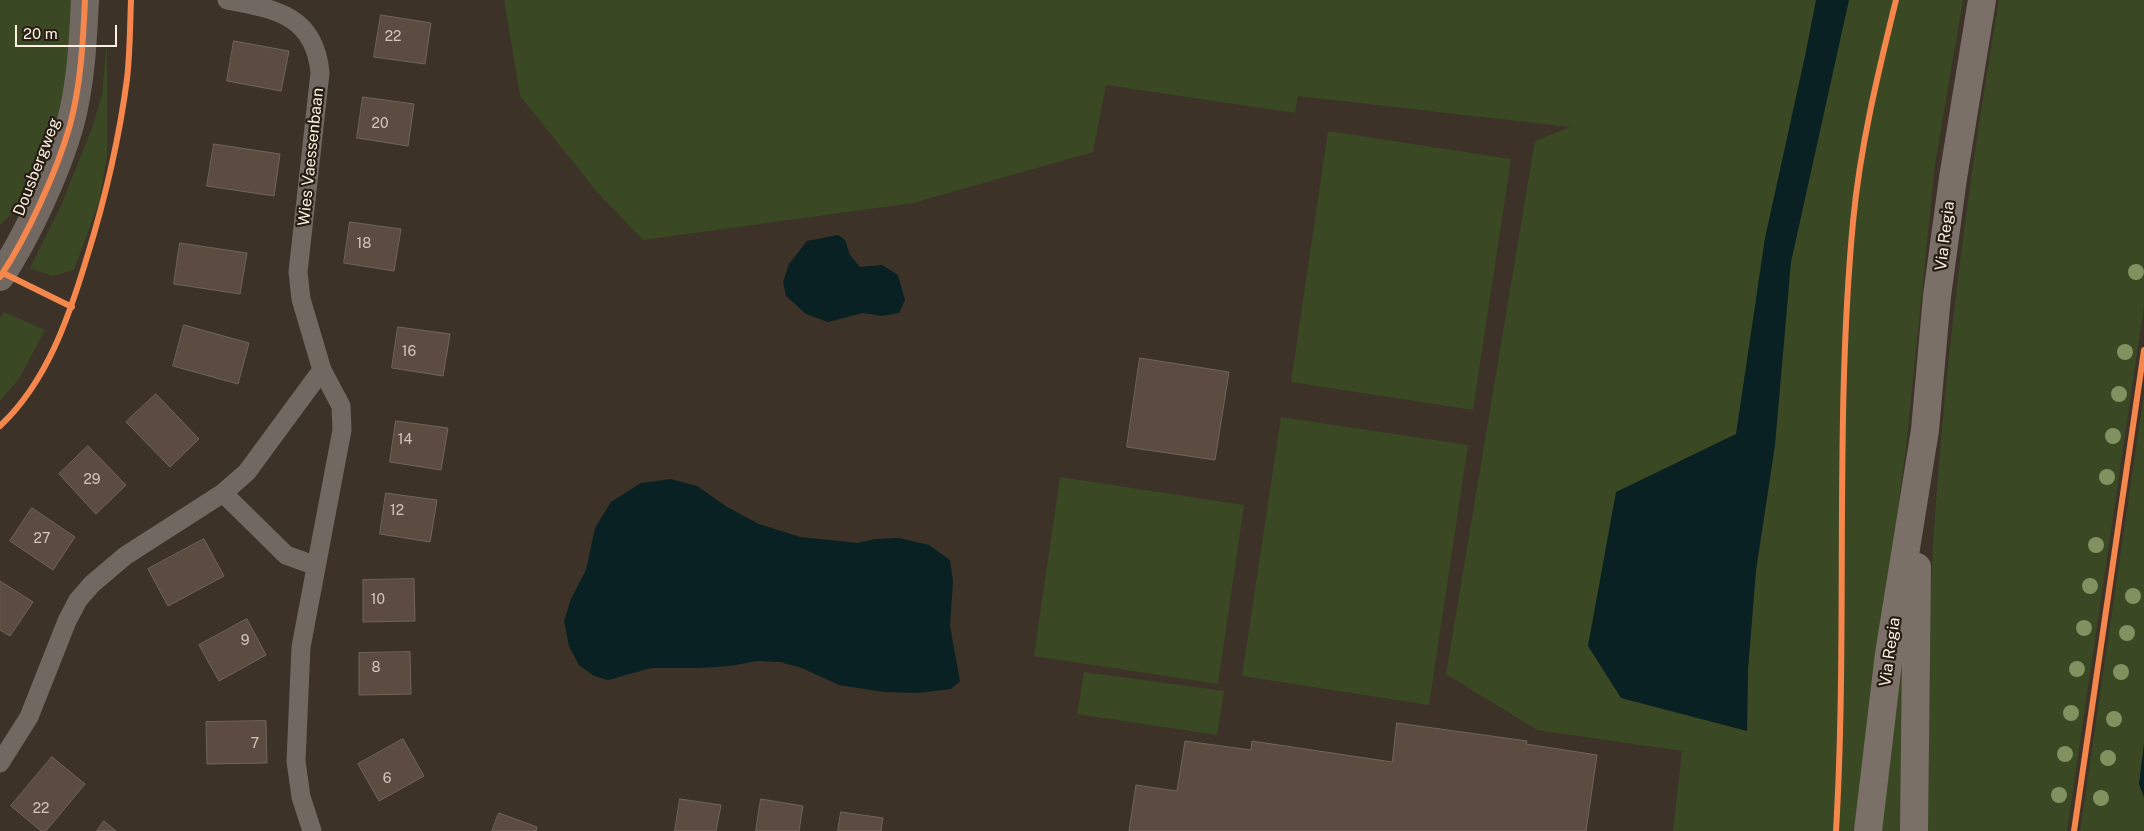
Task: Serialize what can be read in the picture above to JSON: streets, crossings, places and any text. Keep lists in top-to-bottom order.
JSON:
{
  "streets": {
    "main road": ["Via Regia"],
    "street": ["Dousbergweg"],
    "lane": ["Wies Vaessenbaan"]
  },
  "house_numbers": [
    "22",
    "20",
    "18",
    "16",
    "14",
    "29",
    "12",
    "27",
    "10",
    "9",
    "8",
    "7",
    "6",
    "22"
  ],
  "scale_bar": "20 m"
}
